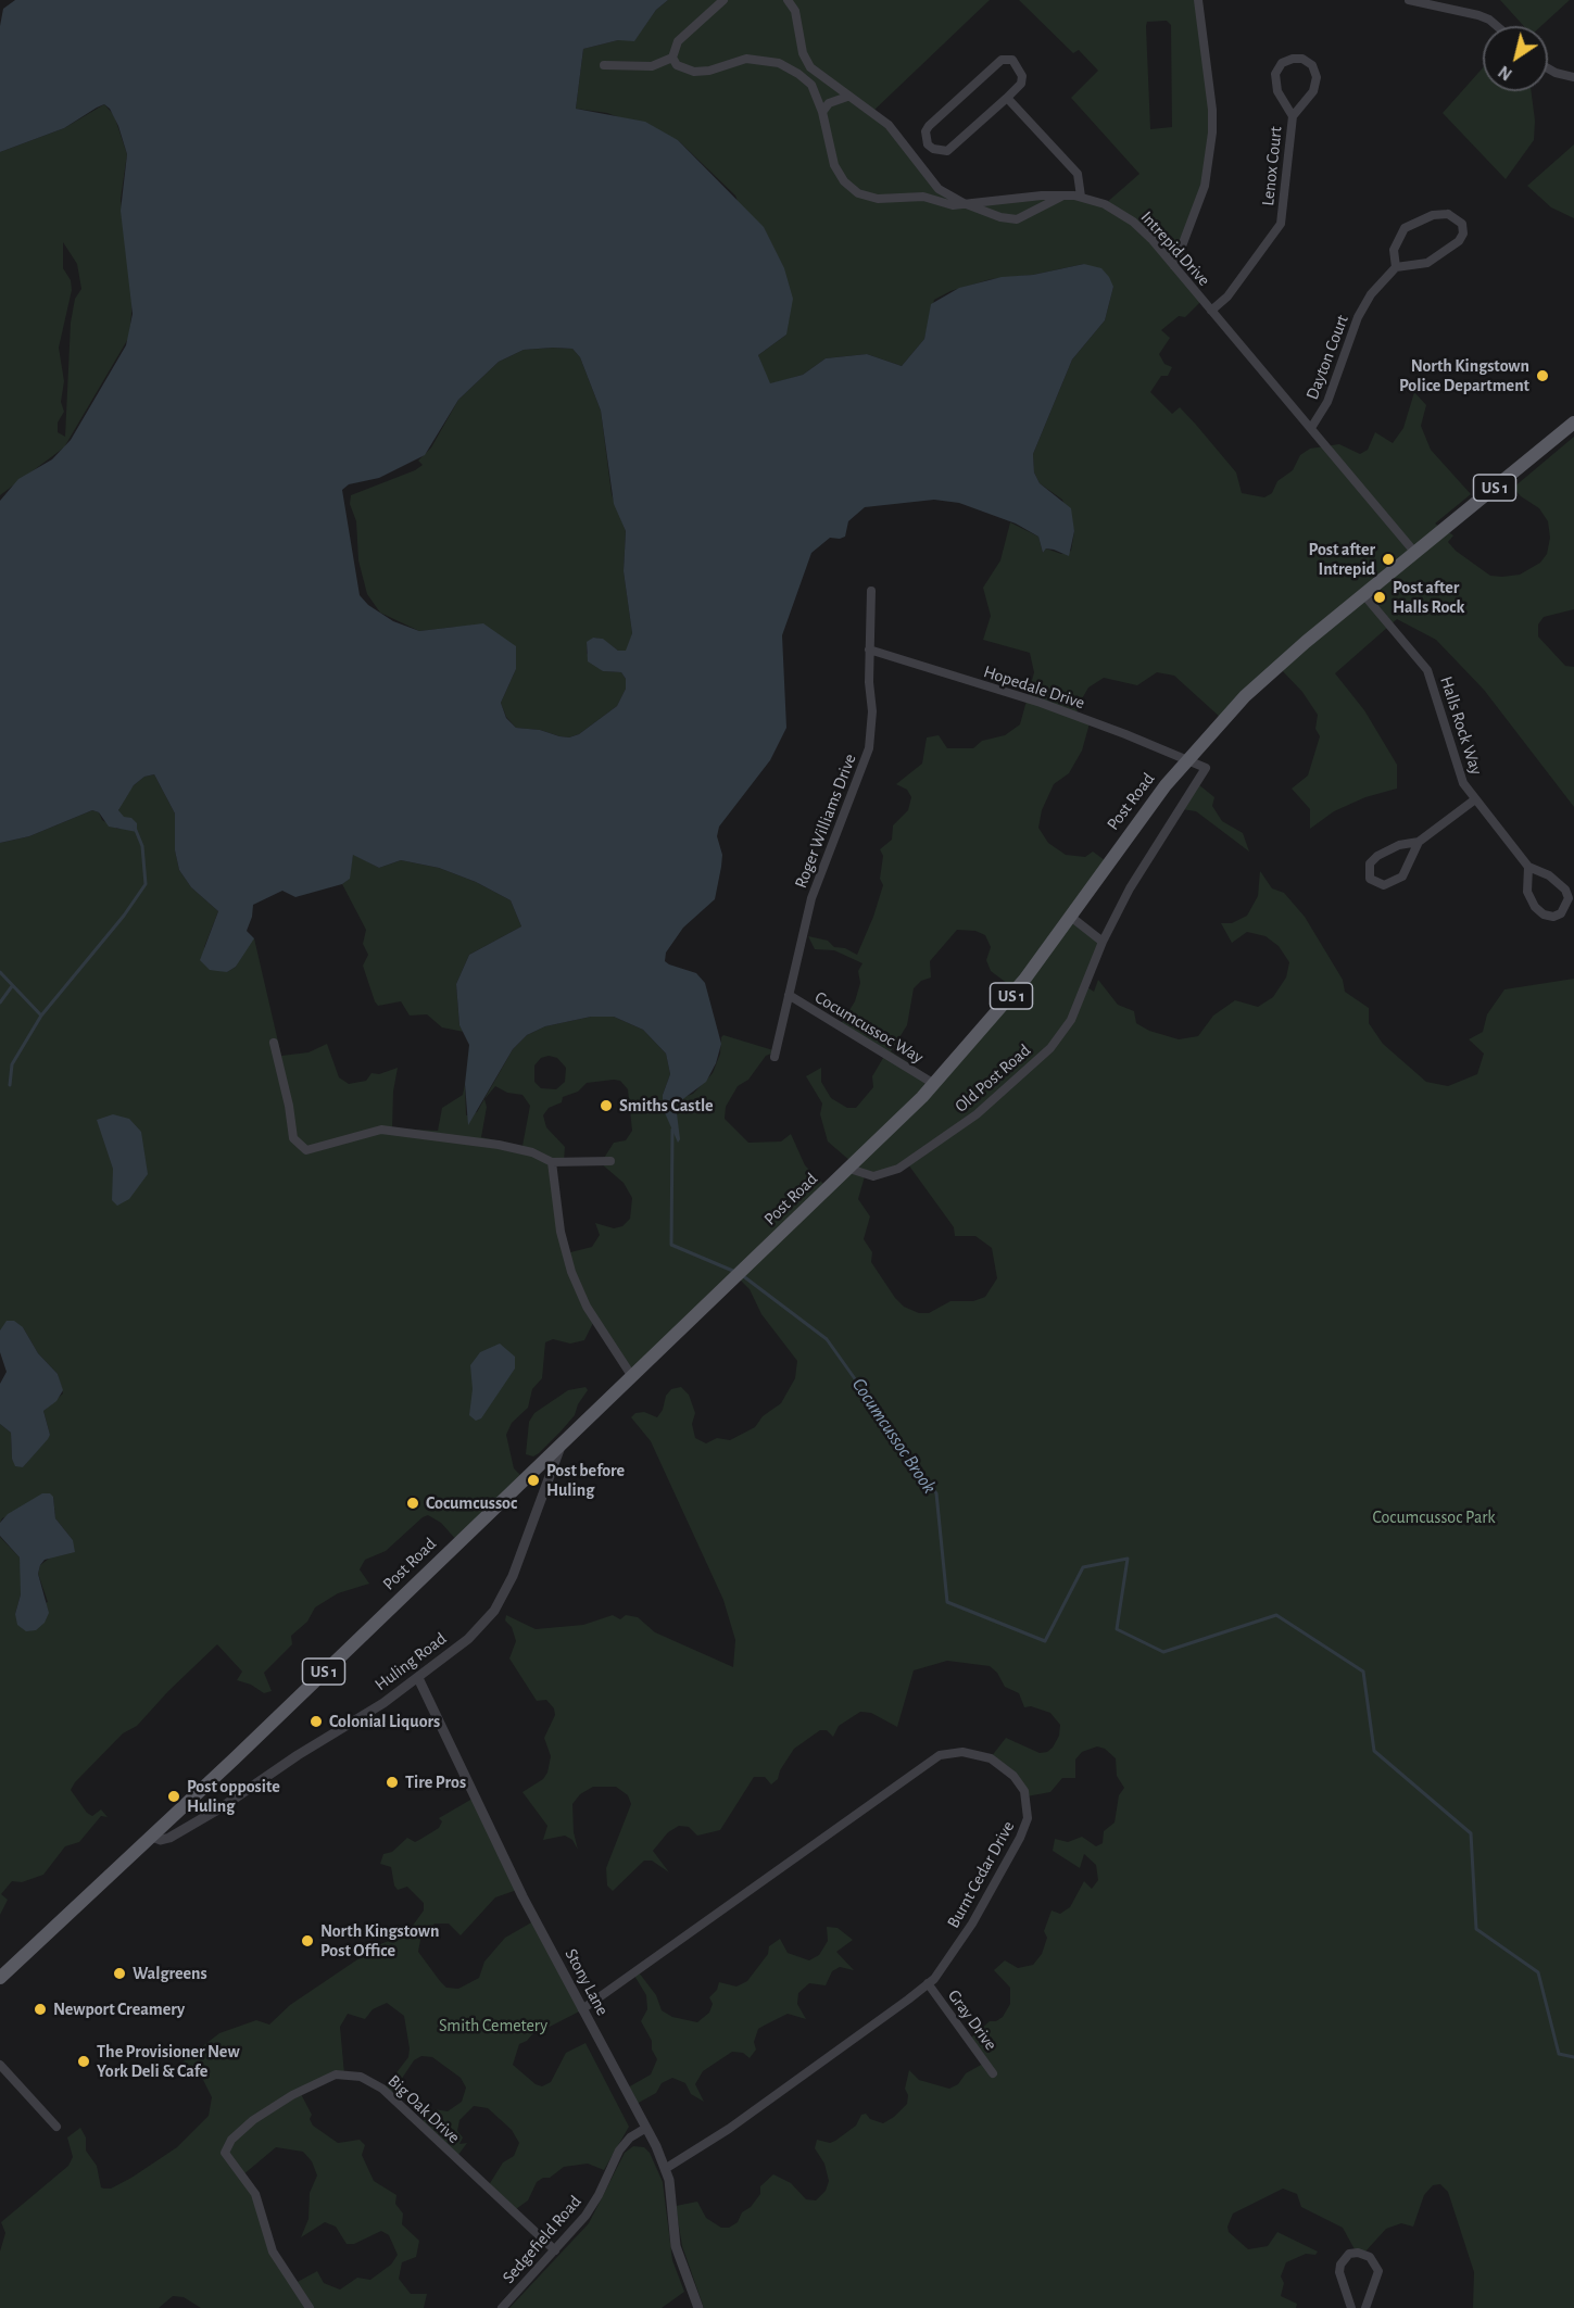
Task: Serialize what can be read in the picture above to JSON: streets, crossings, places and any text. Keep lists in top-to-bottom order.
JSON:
{
  "streets": {
    "main road": ["US 1", "Post Road"],
    "street": [
      "Lenox Court",
      "Intrepid Drive",
      "Dayton Court",
      "Hopedale Drive",
      "Halls Rock Way",
      "Roger Williams Drive",
      "Cocumcussoc Way",
      "Old Post Road",
      "Huling Road",
      "Burnt Cedar Drive",
      "Stony Lane",
      "Gray Drive",
      "Big Oak Drive",
      "Sedgefield Road"
    ]
  },
  "crossings": [
    ["Lenox Court", "Intrepid Drive"],
    ["Intrepid Drive", "Dayton Court"],
    ["Intrepid Drive", "Post Road"],
    ["Hopedale Drive", "Post Road"],
    ["Hopedale Drive", "Roger Williams Drive"],
    ["Hopedale Drive", "Old Post Road"],
    ["Halls Rock Way", "Post Road"],
    ["Post Road", "Cocumcussoc Way"],
    ["Post Road", "Old Post Road"],
    ["Post Road", "Huling Road"],
    ["Roger Williams Drive", "Cocumcussoc Way"],
    ["Huling Road", "Stony Lane"],
    ["Burnt Cedar Drive", "Stony Lane"],
    ["Burnt Cedar Drive", "Gray Drive"],
    ["Stony Lane", "Sedgefield Road"],
    ["Big Oak Drive", "Sedgefield Road"]
  ],
  "water": ["Cocumcussoc Brook"],
  "parks": ["Cocumcussoc Park", "Smith Cemetery"],
  "places": [
    "North Kingstown Police Department",
    "Post after Intrepid",
    "Post after Halls Rock",
    "Smiths Castle",
    "Post before Huling",
    "Cocumcussoc",
    "Colonial Liquors",
    "Tire Pros",
    "Post opposite Huling",
    "North Kingstown Post Office",
    "Walgreens",
    "Newport Creamery",
    "The Provisioner New York Deli & Cafe"
  ],
  "north": "bottom left"
}
